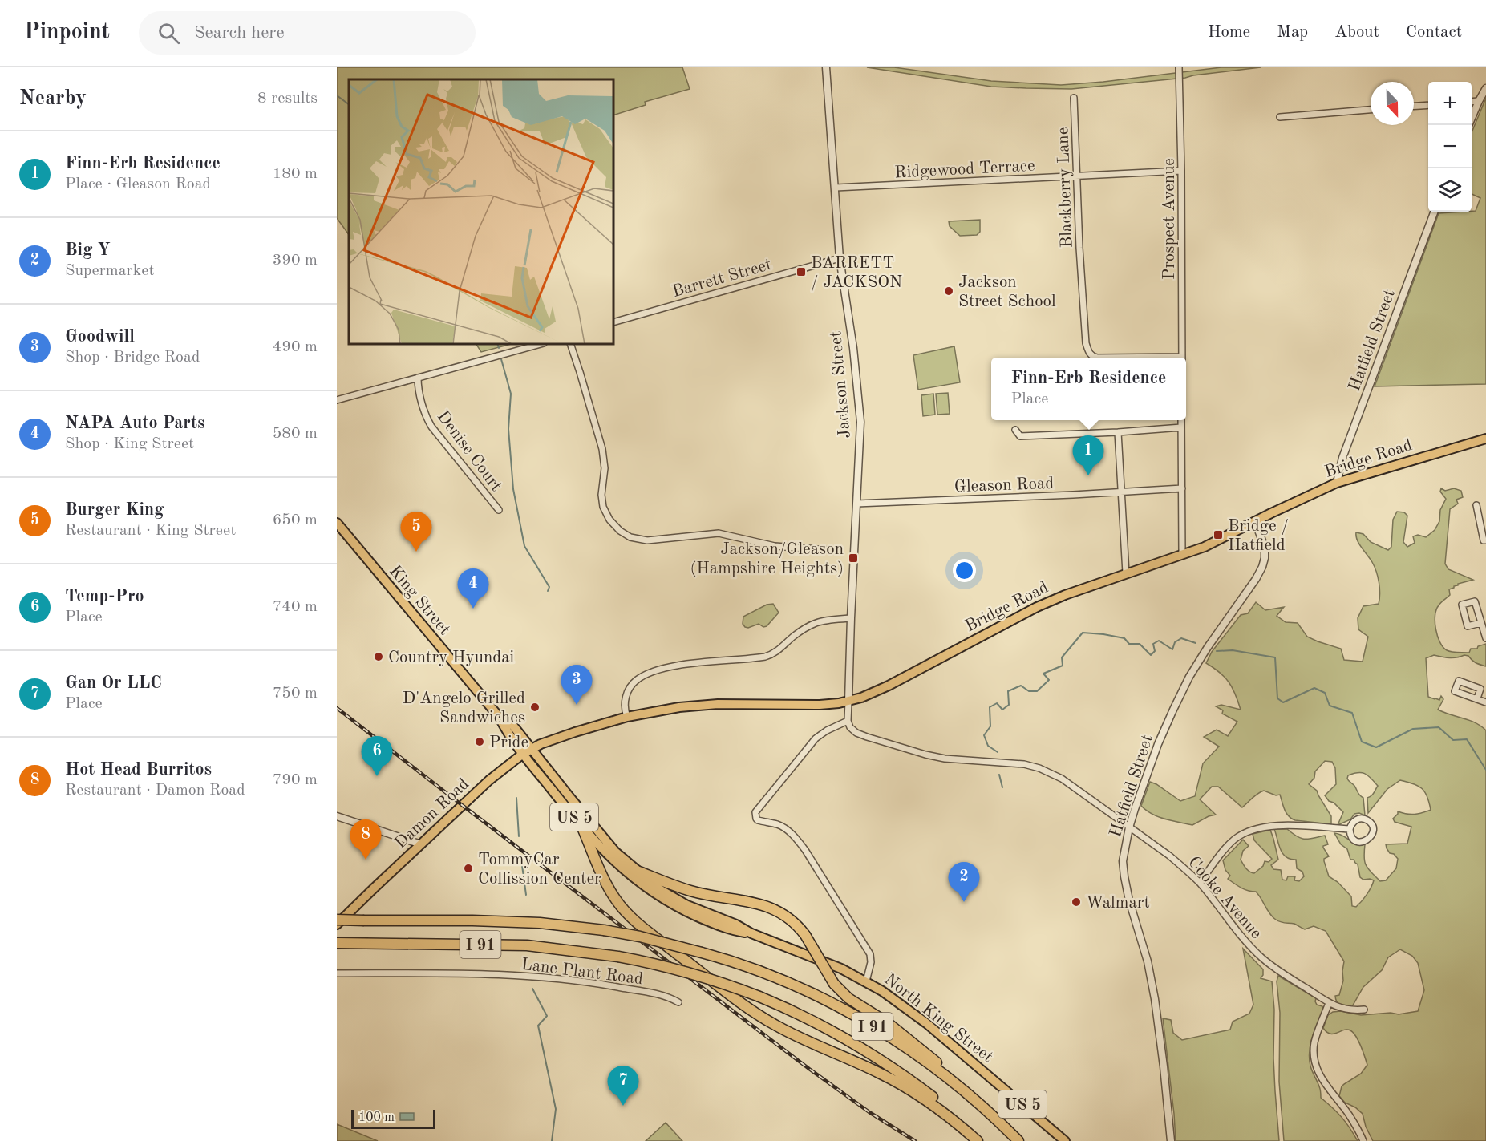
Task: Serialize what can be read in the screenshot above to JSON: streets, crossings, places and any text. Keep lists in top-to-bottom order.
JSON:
{
  "streets": {
    "highway": ["I 91"],
    "main road": [
      "Bridge Road",
      "King Street",
      "Damon Road",
      "US 5",
      "North King Street"
    ],
    "street": [
      "Ridgewood Terrace",
      "Blackberry Lane",
      "Prospect Avenue",
      "Barrett Street",
      "Hatfield Street",
      "Jackson Street",
      "Denise Court",
      "Gleason Road",
      "Cooke Avenue",
      "Lane Plant Road"
    ]
  },
  "crossings": [
    ["Ridgewood Terrace", "Blackberry Lane"],
    ["Ridgewood Terrace", "Prospect Avenue"],
    ["Ridgewood Terrace", "Jackson Street"],
    ["Blackberry Lane", "Prospect Avenue"],
    ["Barrett Street", "Jackson Street"],
    ["Hatfield Street", "Bridge Road"],
    ["Hatfield Street", "Cooke Avenue"],
    ["Jackson Street", "Bridge Road"],
    ["Jackson Street", "Gleason Road"],
    ["Bridge Road", "King Street"],
    ["Bridge Road", "Damon Road"],
    ["Bridge Road", "North King Street"],
    ["King Street", "Damon Road"],
    ["King Street", "North King Street"],
    ["Damon Road", "North King Street"]
  ],
  "places": {
    "transit": ["BARRETT / JACKSON", "Bridge / Hatfield", "Jackson/Gleason (Hampshire Heights)"],
    "other": [
      "Jackson Street School",
      "Country Hyundai",
      "D'Angelo Grilled Sandwiches",
      "Pride",
      "TommyCar Collission Center",
      "Walmart"
    ]
  },
  "scale_bar": "100 m",
  "north": "bottom",
  "page": {
    "header": "Pinpoint",
    "search": "Search here",
    "nav": [
      "Home",
      "Map",
      "About",
      "Contact"
    ],
    "heading": ["Nearby", "8 results"],
    "map_buttons": ["+", "−"],
    "list": [
      {
        "mark": "1",
        "name": "Finn-Erb Residence",
        "note": "Place · Gleason Road",
        "value": "180 m"
      },
      {
        "mark": "2",
        "name": "Big Y",
        "note": "Supermarket",
        "value": "390 m"
      },
      {
        "mark": "3",
        "name": "Goodwill",
        "note": "Shop · Bridge Road",
        "value": "490 m"
      },
      {
        "mark": "4",
        "name": "NAPA Auto Parts",
        "note": "Shop · King Street",
        "value": "580 m"
      },
      {
        "mark": "5",
        "name": "Burger King",
        "note": "Restaurant · King Street",
        "value": "650 m"
      },
      {
        "mark": "6",
        "name": "Temp-Pro",
        "note": "Place",
        "value": "740 m"
      },
      {
        "mark": "7",
        "name": "Gan Or LLC",
        "note": "Place",
        "value": "750 m"
      },
      {
        "mark": "8",
        "name": "Hot Head Burritos",
        "note": "Restaurant · Damon Road",
        "value": "790 m"
      }
    ],
    "popup": ["Finn-Erb Residence", "Place"],
    "pins": [
      "1",
      "5",
      "4",
      "3",
      "6",
      "8",
      "2",
      "7"
    ],
    "scale": "100 m"
  }
}
